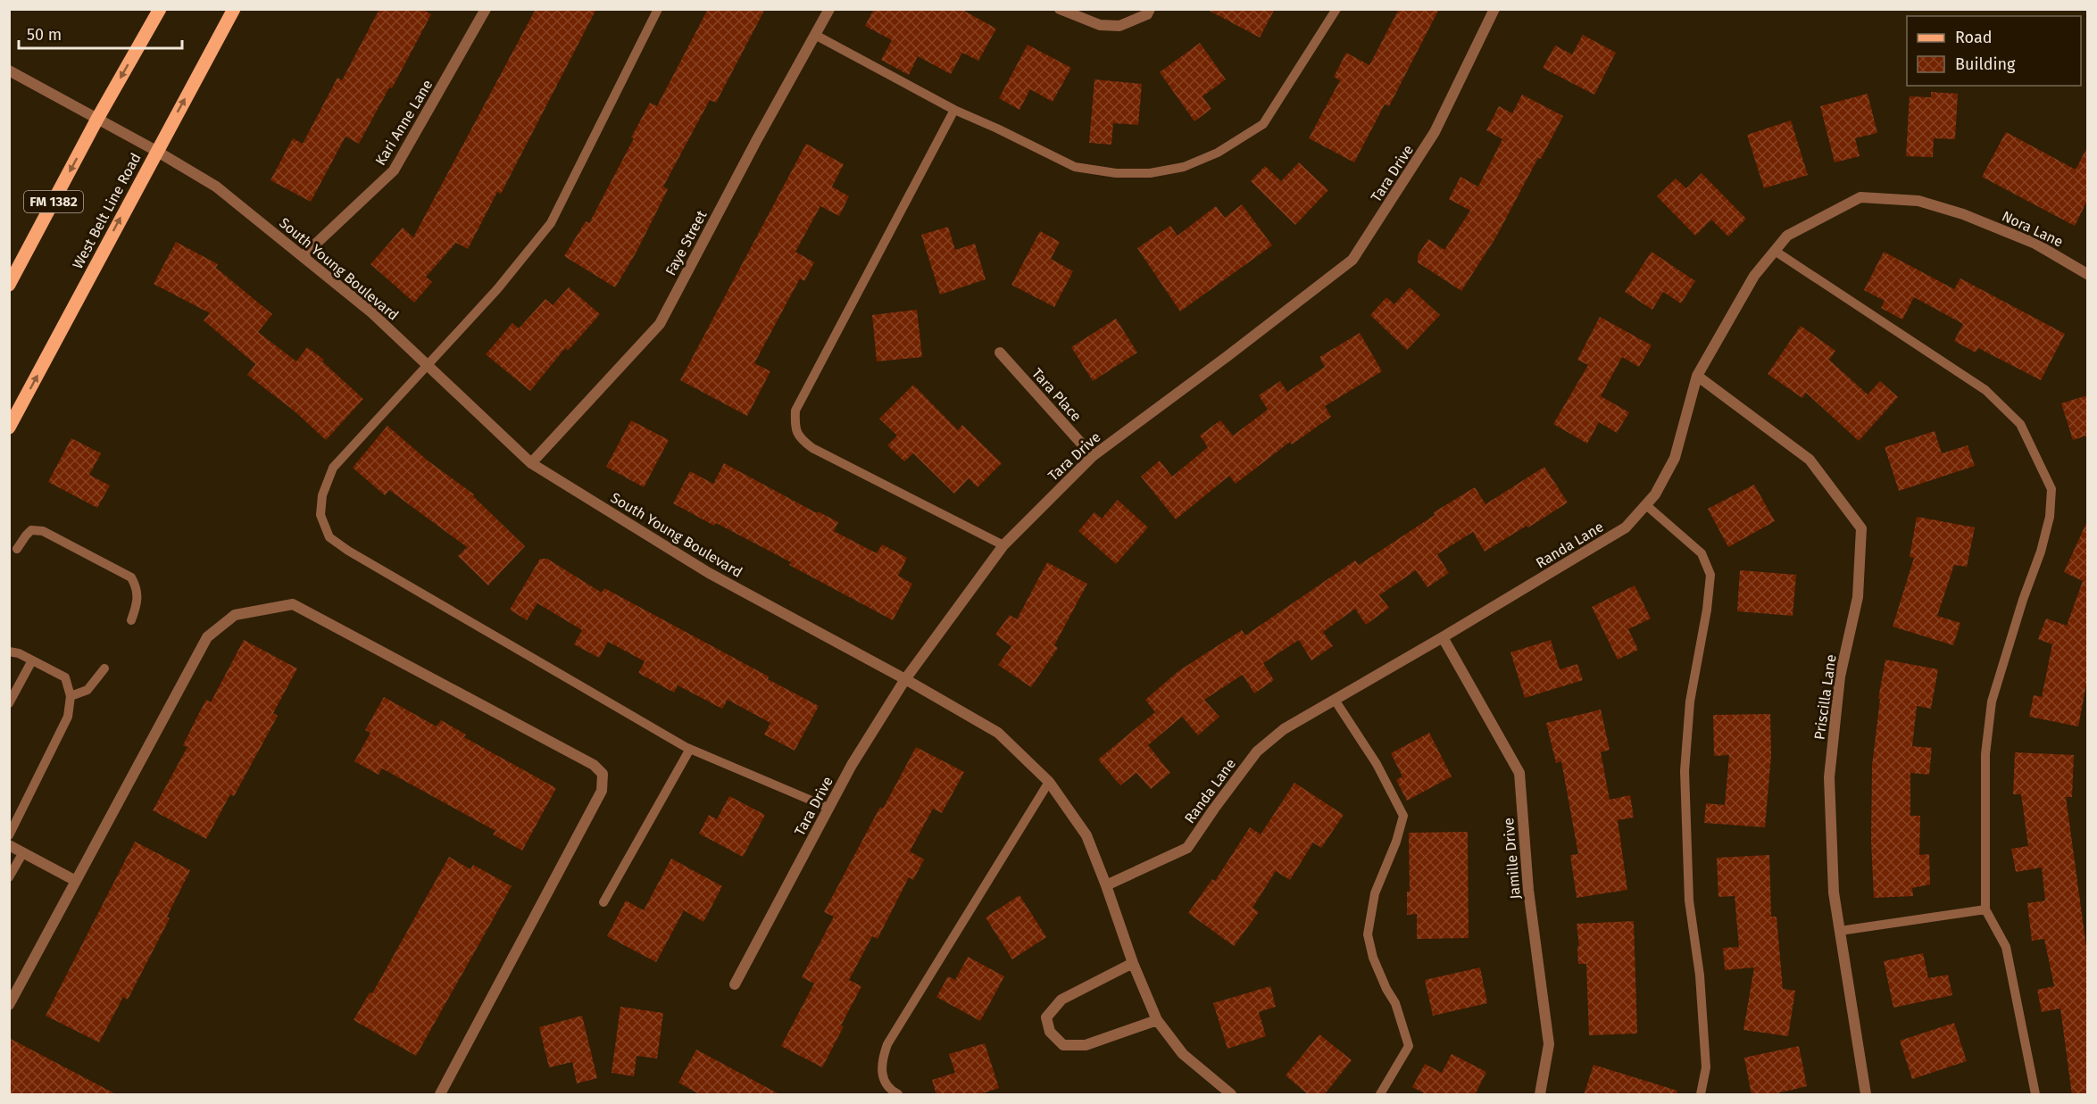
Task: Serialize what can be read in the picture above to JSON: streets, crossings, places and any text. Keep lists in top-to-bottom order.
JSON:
{
  "streets": {
    "main road": ["FM 1382", "West Belt Line Road"],
    "street": [
      "Kari Anne Lane",
      "Tara Drive",
      "Nora Lane",
      "Faye Street",
      "South Young Boulevard",
      "Tara Place",
      "Randa Lane",
      "Priscilla Lane",
      "Jamille Drive"
    ]
  },
  "crossings": [
    ["Kari Anne Lane", "South Young Boulevard"],
    ["Tara Drive", "South Young Boulevard"],
    ["Tara Drive", "Tara Place"],
    ["FM 1382", "South Young Boulevard"],
    ["West Belt Line Road", "South Young Boulevard"],
    ["Nora Lane", "Randa Lane"],
    ["Faye Street", "South Young Boulevard"],
    ["South Young Boulevard", "Randa Lane"],
    ["Randa Lane", "Priscilla Lane"],
    ["Randa Lane", "Jamille Drive"]
  ],
  "legend": ["Road", "Building"],
  "scale_bar": "50 m"
}
